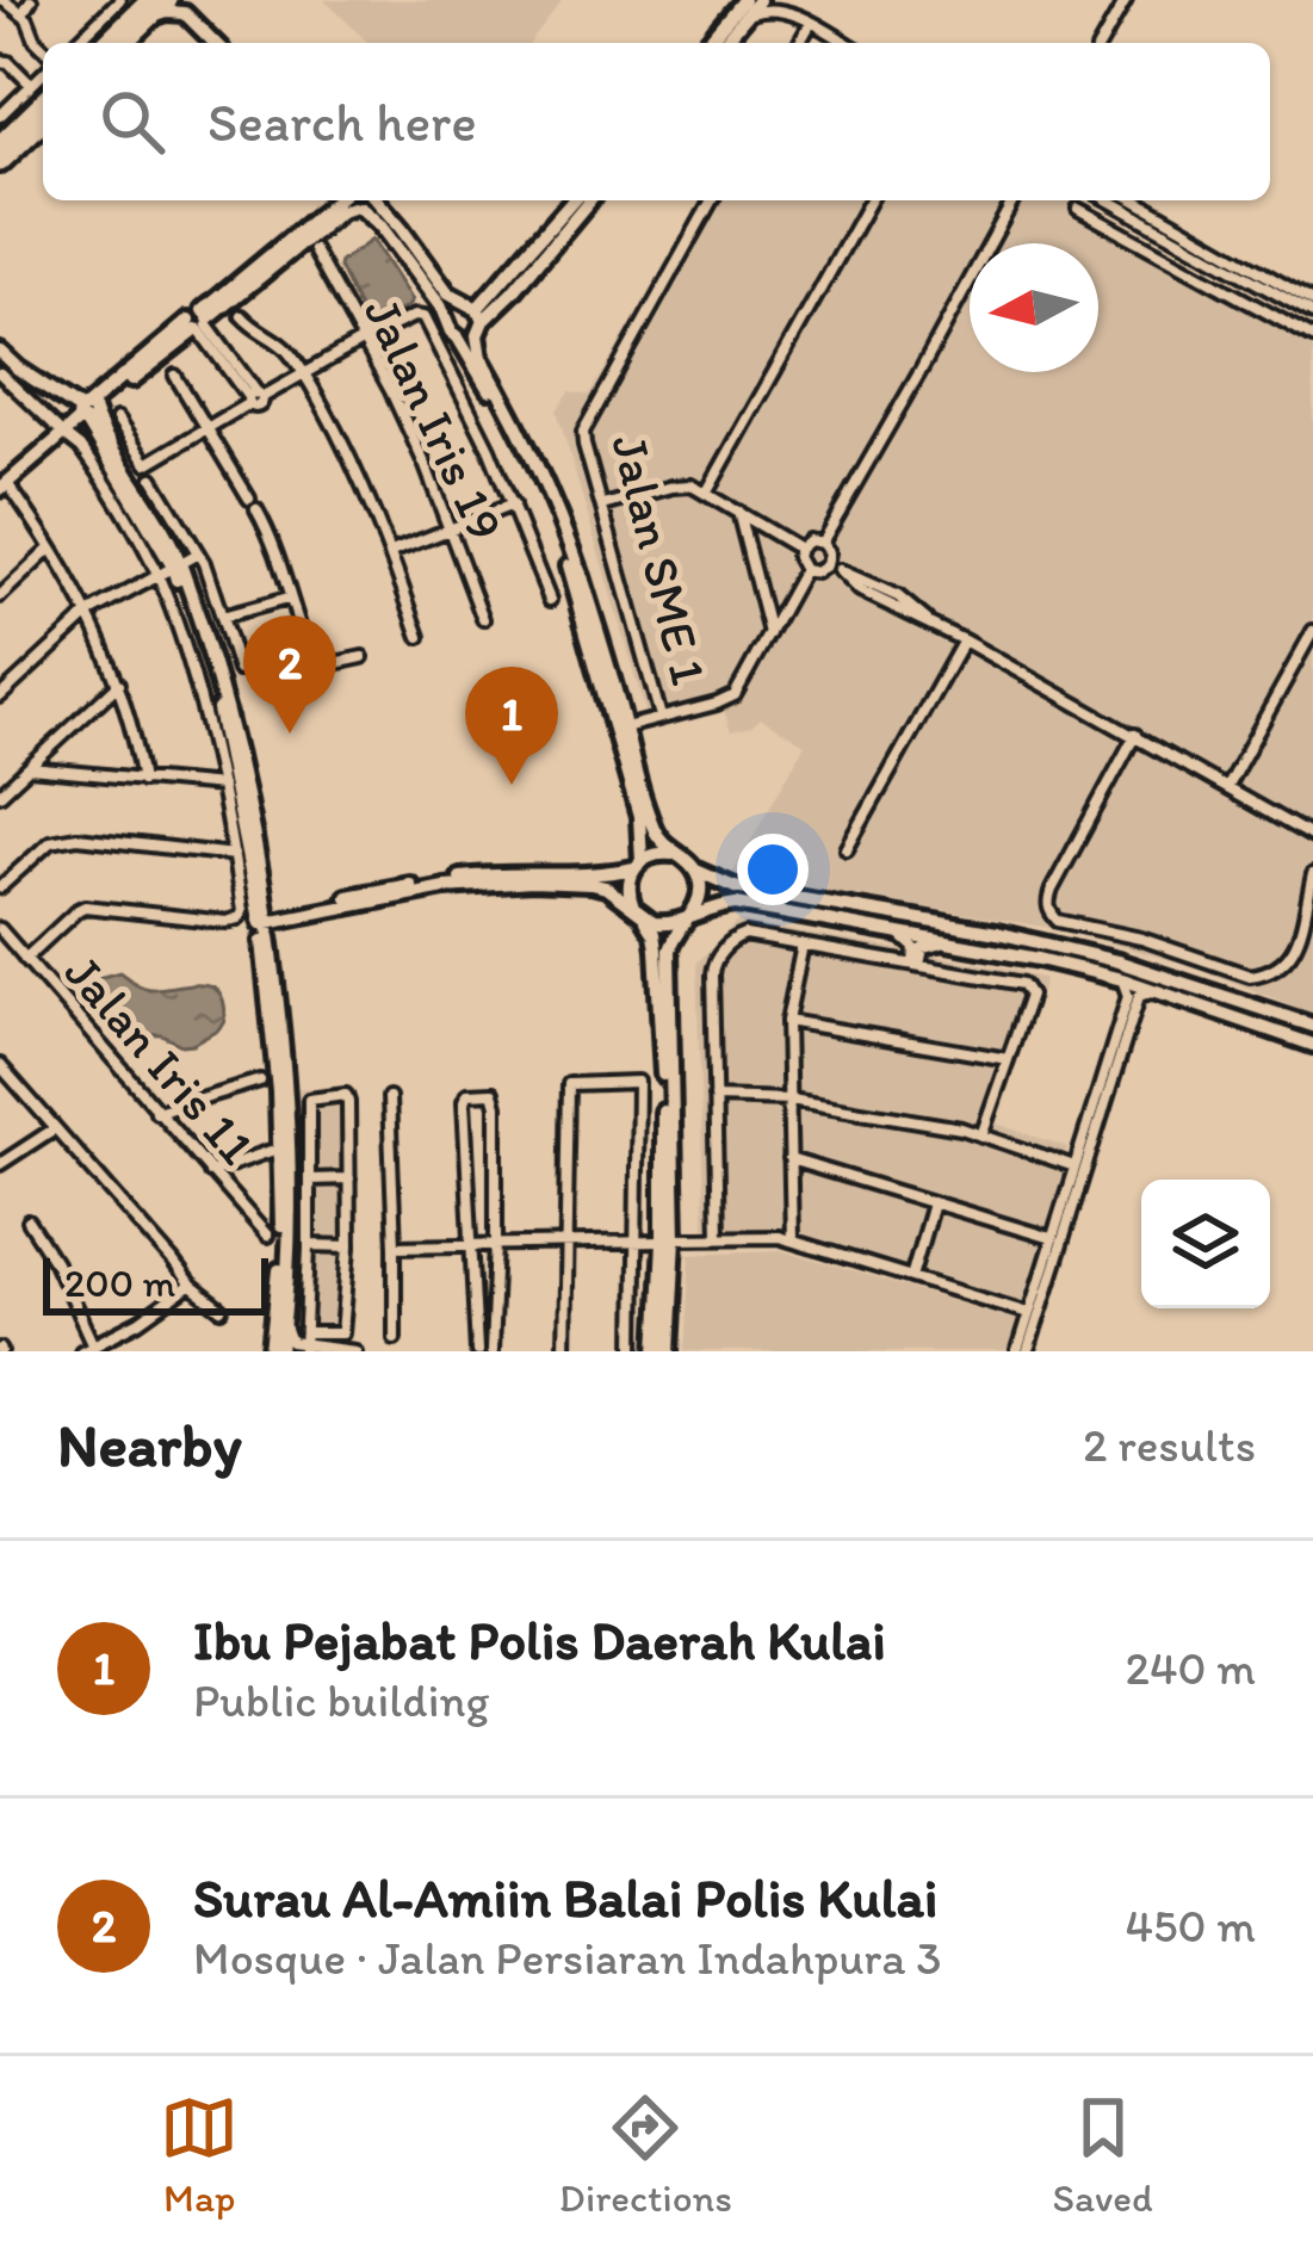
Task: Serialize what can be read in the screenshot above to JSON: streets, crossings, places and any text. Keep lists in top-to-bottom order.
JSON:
{
  "streets": {
    "street": ["Jalan Iris 19", "Jalan SME 1", "Jalan Iris 11"]
  },
  "scale_bar": "200 m",
  "north": "left",
  "page": {
    "search": "Search here",
    "pins": ["2", "1"],
    "scale": "200 m",
    "heading": ["Nearby", "2 results"],
    "list": [
      {
        "mark": "1",
        "name": "Ibu Pejabat Polis Daerah Kulai",
        "note": "Public building",
        "value": "240 m"
      },
      {
        "mark": "2",
        "name": "Surau Al-Amiin Balai Polis Kulai",
        "note": "Mosque · Jalan Persiaran Indahpura 3",
        "value": "450 m"
      }
    ],
    "nav": ["Map", "Directions", "Saved"]
  }
}
